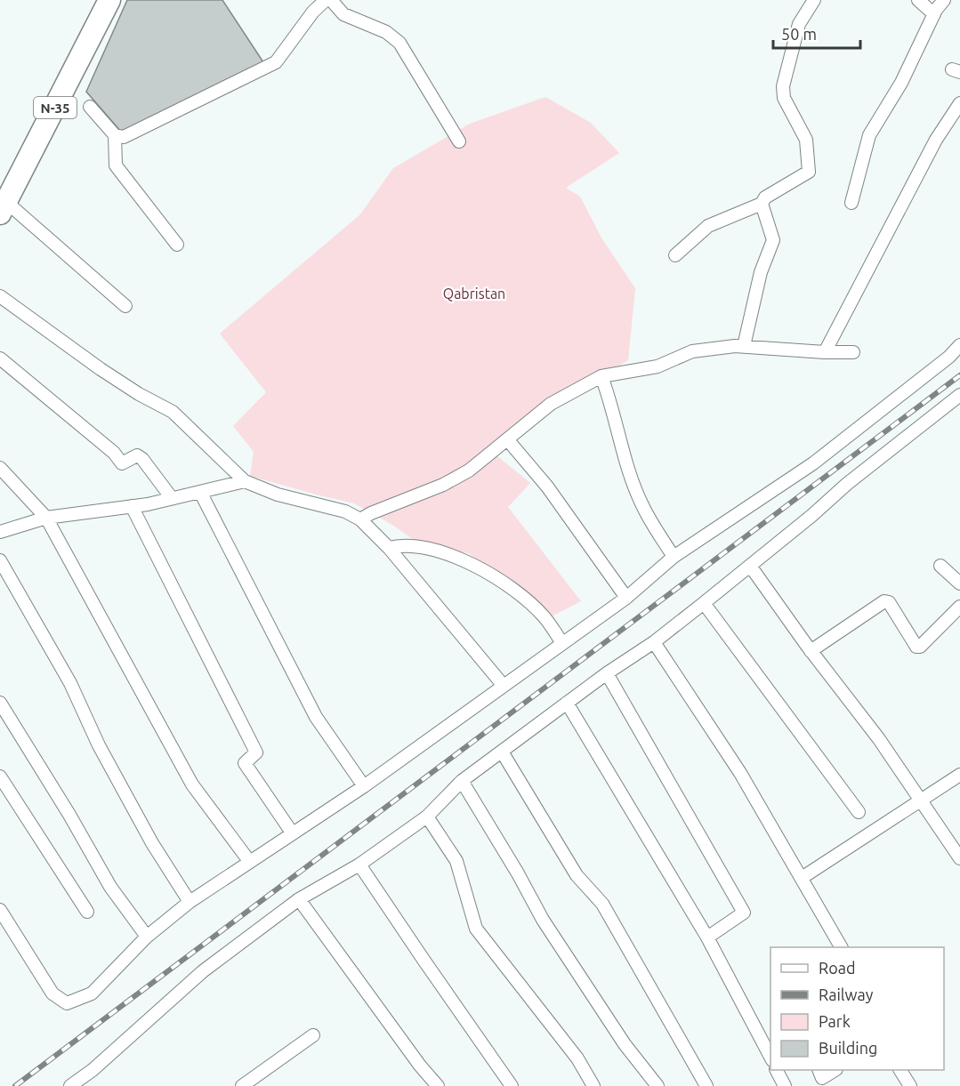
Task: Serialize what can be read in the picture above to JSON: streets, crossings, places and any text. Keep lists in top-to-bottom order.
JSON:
{
  "streets": {
    "highway": ["N-35"]
  },
  "parks": ["Qabristan"],
  "legend": [
    "Road",
    "Railway",
    "Park",
    "Building"
  ],
  "scale_bar": "50 m"
}
